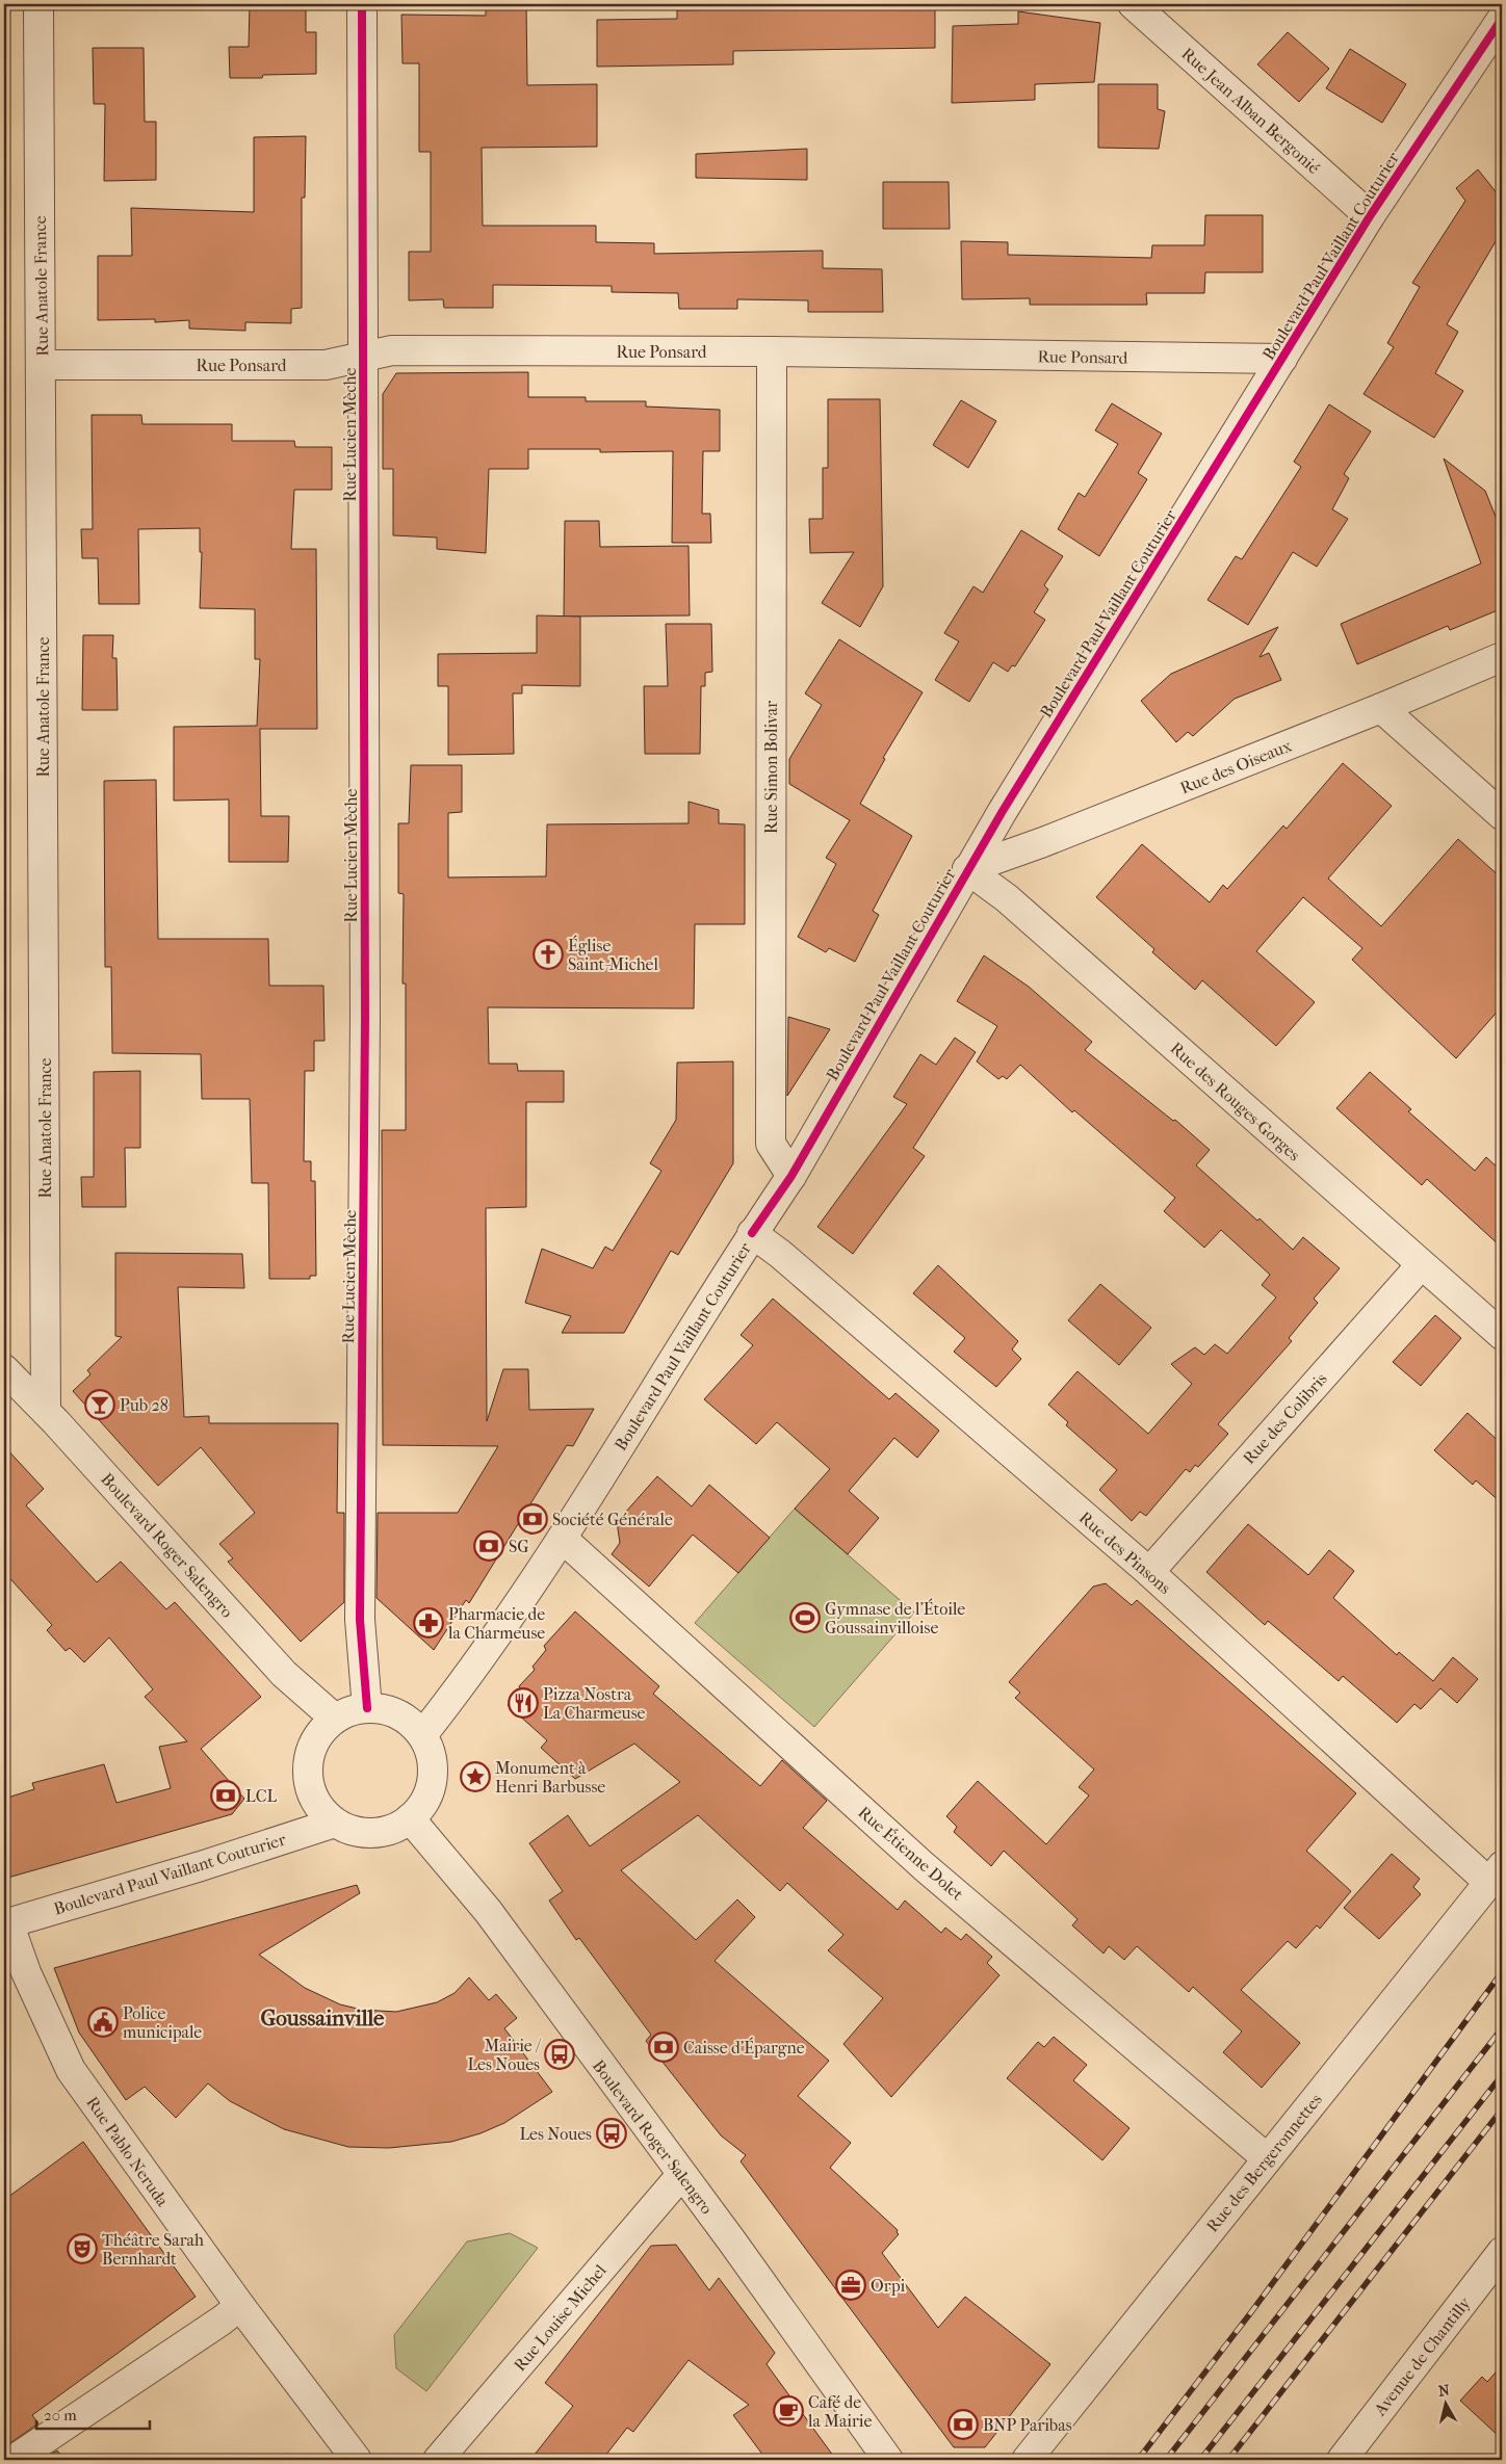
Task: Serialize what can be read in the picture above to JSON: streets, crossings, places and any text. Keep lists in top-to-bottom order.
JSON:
{
  "streets": {
    "street": [
      "Rue Jean Alban Bergonié",
      "Boulevard Paul Vaillant Couturier",
      "Rue Anatole France",
      "Rue Ponsard",
      "Rue Lucien Mèche",
      "Rue des Oiseaux",
      "Rue Simon Bolivar",
      "Rue des Rouges-Gorges",
      "Rue des Colibris",
      "Boulevard Roger Salengro",
      "Rue des Pinsons",
      "Rue Étienne Dolet",
      "Rue Pablo Neruda",
      "Rue des Bergeronnettes",
      "Rue Louise Michel",
      "Avenue de Chantilly"
    ]
  },
  "crossings": [
    ["Rue Jean Alban Bergonié", "Boulevard Paul Vaillant Couturier"],
    ["Boulevard Paul Vaillant Couturier", "Rue Ponsard"],
    ["Boulevard Paul Vaillant Couturier", "Rue Lucien Mèche"],
    ["Boulevard Paul Vaillant Couturier", "Rue des Oiseaux"],
    ["Boulevard Paul Vaillant Couturier", "Rue Simon Bolivar"],
    ["Boulevard Paul Vaillant Couturier", "Rue des Rouges-Gorges"],
    ["Boulevard Paul Vaillant Couturier", "Boulevard Roger Salengro"],
    ["Boulevard Paul Vaillant Couturier", "Rue des Pinsons"],
    ["Boulevard Paul Vaillant Couturier", "Rue Étienne Dolet"],
    ["Boulevard Paul Vaillant Couturier", "Rue Pablo Neruda"],
    ["Rue Anatole France", "Rue Ponsard"],
    ["Rue Anatole France", "Boulevard Roger Salengro"],
    ["Rue Ponsard", "Rue Lucien Mèche"],
    ["Rue Ponsard", "Rue Simon Bolivar"],
    ["Rue Lucien Mèche", "Boulevard Roger Salengro"],
    ["Rue des Oiseaux", "Rue des Rouges-Gorges"],
    ["Rue des Rouges-Gorges", "Rue des Colibris"],
    ["Rue des Colibris", "Rue des Pinsons"],
    ["Boulevard Roger Salengro", "Rue Louise Michel"],
    ["Rue des Pinsons", "Rue des Bergeronnettes"],
    ["Rue Étienne Dolet", "Rue des Bergeronnettes"]
  ],
  "districts": ["Goussainville"],
  "places": {
    "church": ["Église Saint-Michel"],
    "bar": ["Pub 28"],
    "bank": [
      "Société Générale",
      "SG",
      "LCL",
      "Caisse d'Épargne",
      "BNP Paribas"
    ],
    "sports": ["Gymnase de l'Étoile Goussainvilloise"],
    "pharmacy": ["Pharmacie de la Charmeuse"],
    "restaurant": ["Pizza Nostra La Charmeuse"],
    "place": ["Monument à Henri Barbusse"],
    "public building": ["Police municipale"],
    "bus stop": ["Mairie / Les Noues", "Les Noues"],
    "theatre": ["Théâtre Sarah Bernhardt"],
    "office": ["Orpi"],
    "cafe": ["Café de la Mairie"]
  },
  "scale_bar": "20 m",
  "north": "top"
}
